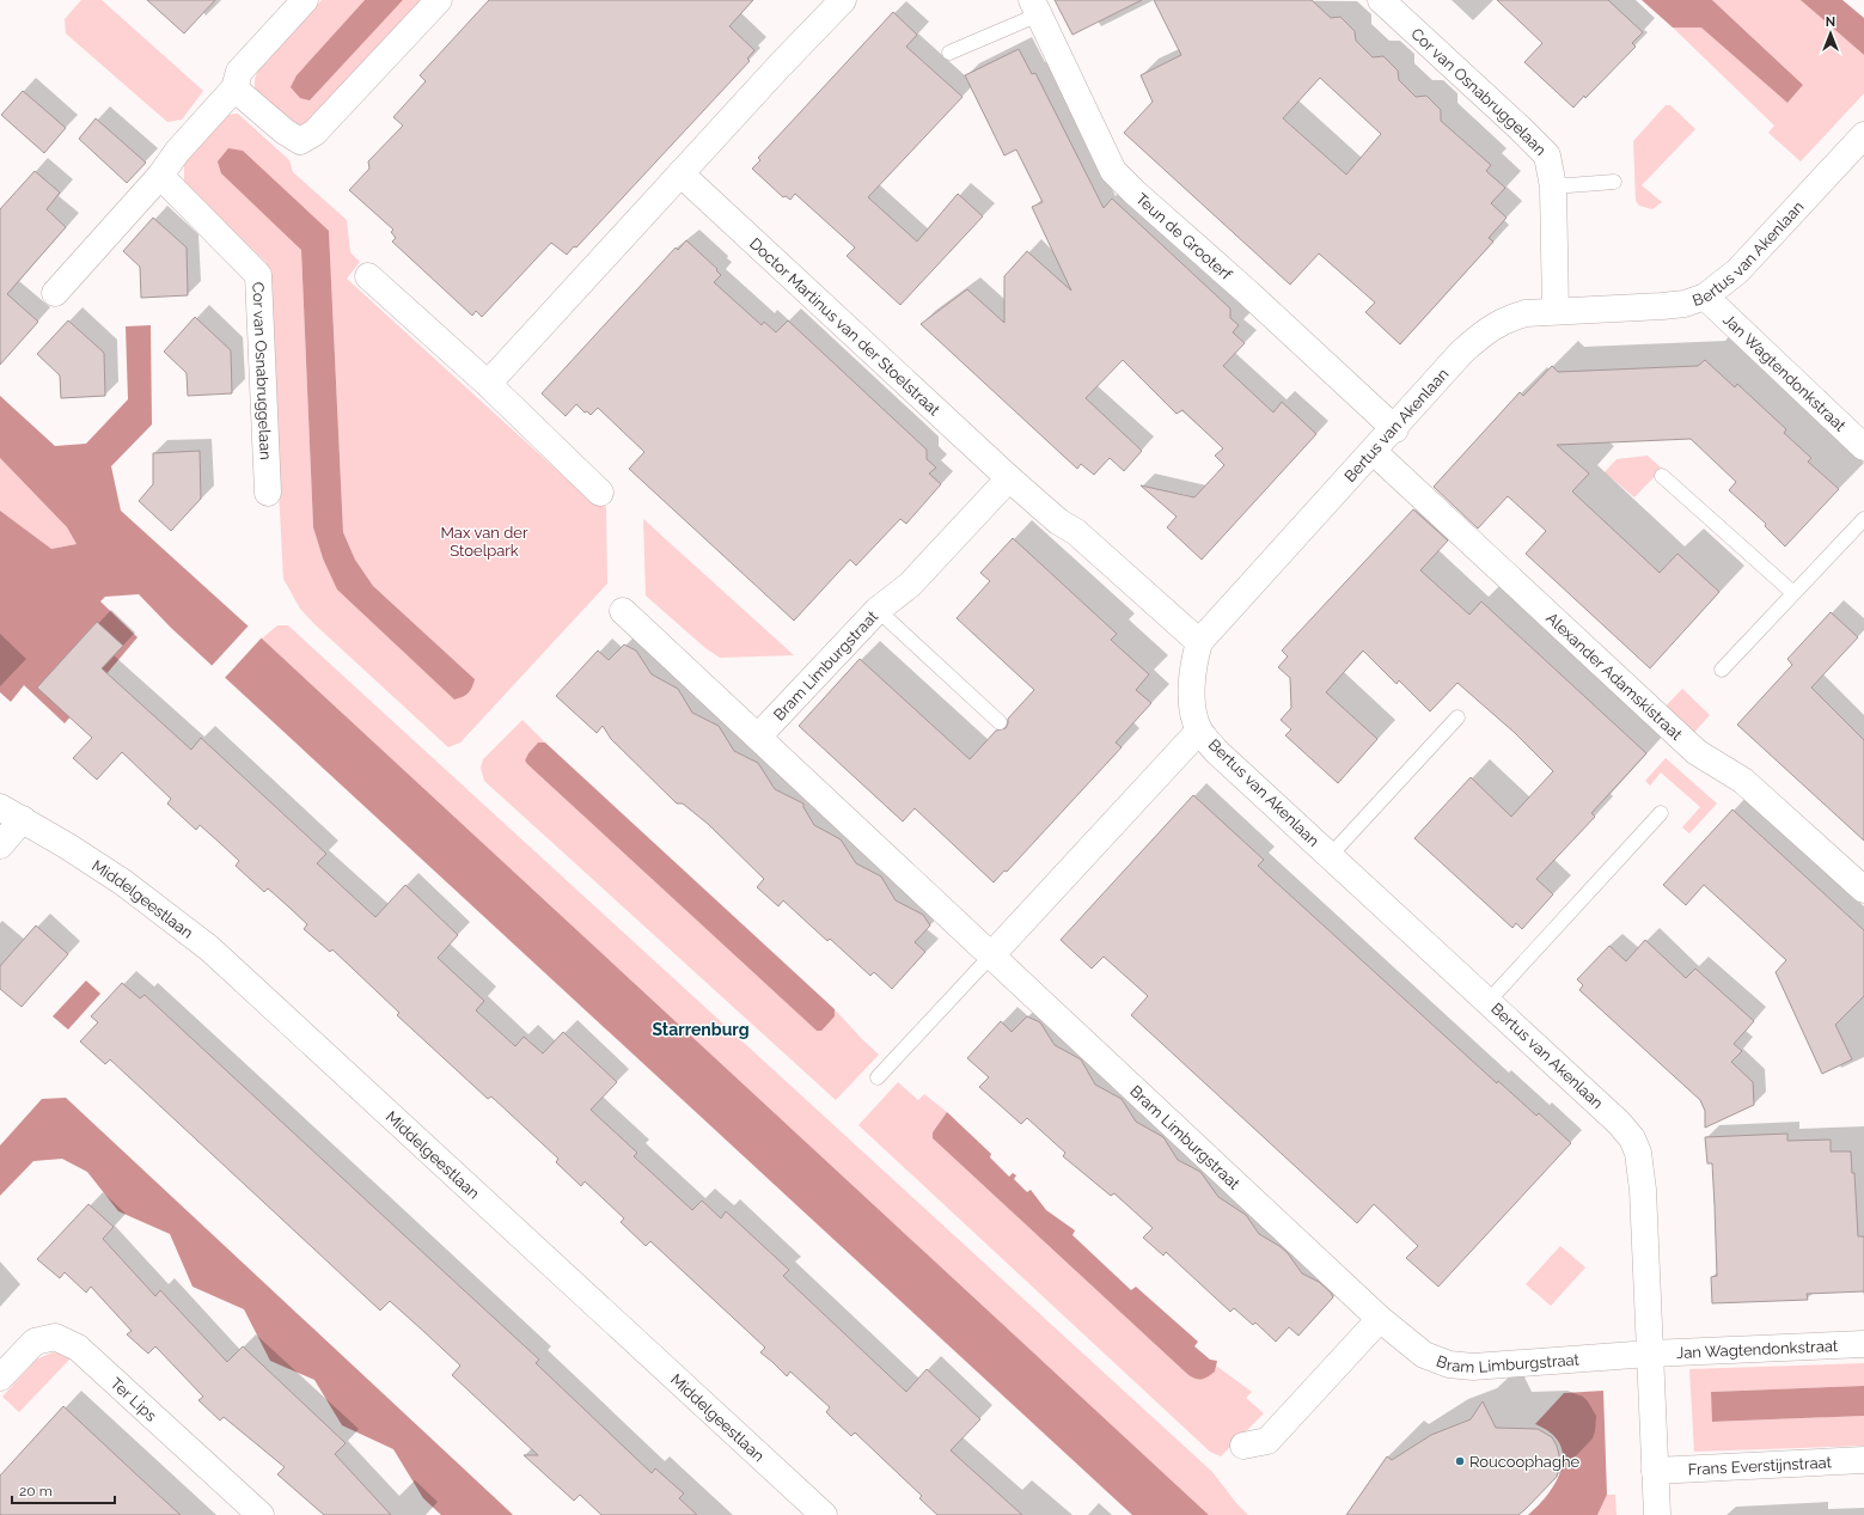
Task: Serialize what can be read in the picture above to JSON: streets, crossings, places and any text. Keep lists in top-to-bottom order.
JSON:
{
  "streets": {
    "street": [
      "Cor van Osnabruggelaan",
      "Teun de Grooterf",
      "Bertus van Akenlaan",
      "Doctor Martinus van der Stoelstraat",
      "Jan Wagtendonkstraat",
      "Bram Limburgstraat",
      "Alexander Adamskistraat",
      "Middelgeestlaan",
      "Ter Lips",
      "Frans Everstijnstraat"
    ]
  },
  "crossings": [
    ["Cor van Osnabruggelaan", "Bertus van Akenlaan"],
    ["Teun de Grooterf", "Bertus van Akenlaan"],
    ["Bertus van Akenlaan", "Doctor Martinus van der Stoelstraat"],
    ["Bertus van Akenlaan", "Jan Wagtendonkstraat"],
    ["Bertus van Akenlaan", "Bram Limburgstraat"],
    ["Bertus van Akenlaan", "Alexander Adamskistraat"],
    ["Bertus van Akenlaan", "Frans Everstijnstraat"],
    ["Jan Wagtendonkstraat", "Bram Limburgstraat"]
  ],
  "districts": ["Starrenburg"],
  "parks": ["Max van der Stoelpark"],
  "places": ["Roucoophaghe"],
  "scale_bar": "20 m",
  "north": "top"
}
